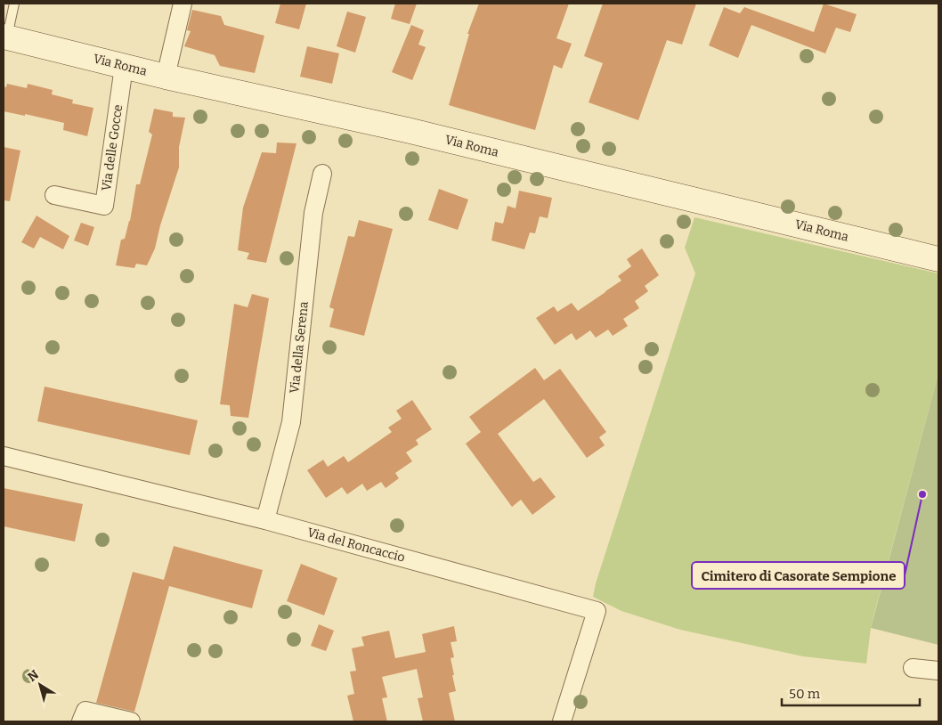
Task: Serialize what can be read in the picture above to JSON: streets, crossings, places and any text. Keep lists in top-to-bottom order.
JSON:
{
  "streets": {
    "street": [
      "Via Roma",
      "Via delle Gocce",
      "Via della Serena",
      "Via del Roncaccio"
    ]
  },
  "crossings": [
    ["Via Roma", "Via delle Gocce"],
    ["Via della Serena", "Via del Roncaccio"]
  ],
  "places": ["Cimitero di Casorate Sempione"],
  "scale_bar": "50 m",
  "north": "top left"
}
